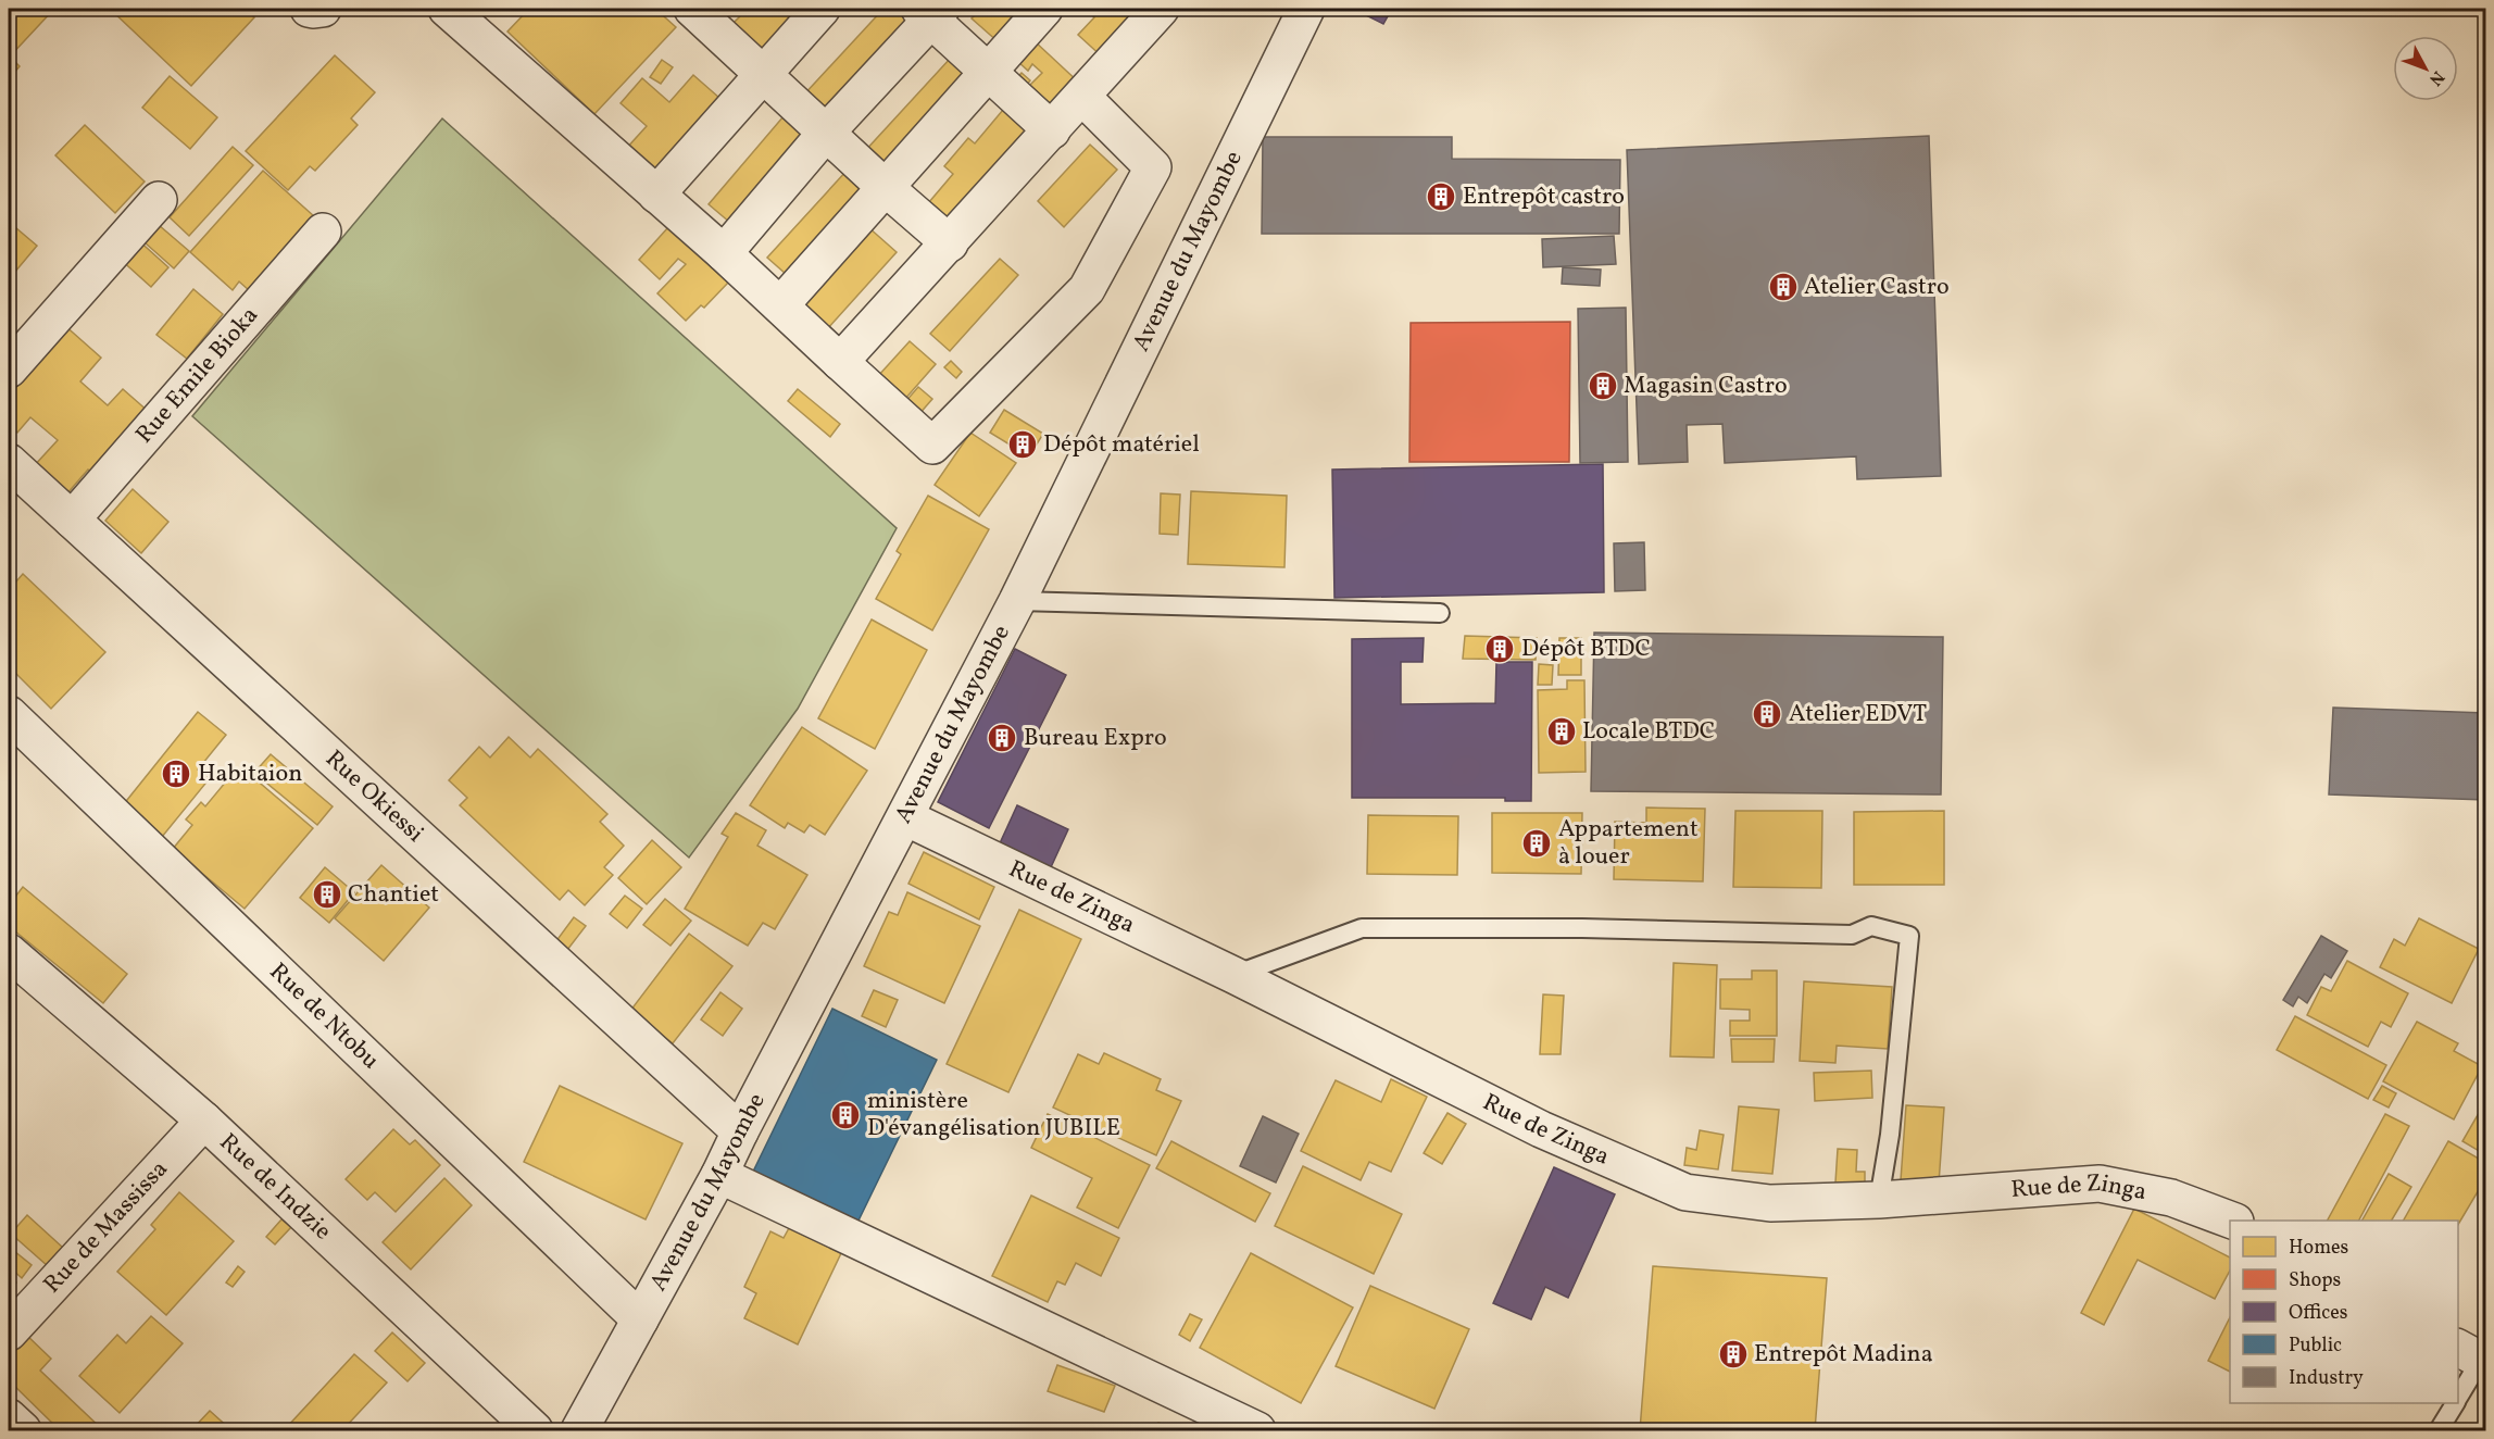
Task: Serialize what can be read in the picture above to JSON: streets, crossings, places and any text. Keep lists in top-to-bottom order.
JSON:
{
  "streets": {
    "street": [
      "Avenue du Mayombe",
      "Rue Emile Bioka",
      "Rue Okiessi",
      "Rue de Zinga",
      "Rue de Ntobu",
      "Rue de Indzie",
      "Rue de Massissa"
    ]
  },
  "crossings": [
    ["Avenue du Mayombe", "Rue Okiessi"],
    ["Avenue du Mayombe", "Rue de Zinga"],
    ["Avenue du Mayombe", "Rue de Ntobu"],
    ["Rue Emile Bioka", "Rue Okiessi"],
    ["Rue de Indzie", "Rue de Massissa"]
  ],
  "places": {
    "building": [
      "Entrepôt castro",
      "Atelier Castro",
      "Magasin Castro",
      "Dépôt matériel",
      "Dépôt BTDC",
      "Atelier EDVT",
      "Locale BTDC",
      "Bureau Expro",
      "Habitaion",
      "Appartement à louer",
      "Chantiet",
      "ministère D'évangélisation JUBILE",
      "Entrepôt Madina"
    ]
  },
  "legend": [
    "Homes",
    "Shops",
    "Offices",
    "Public",
    "Industry"
  ],
  "north": "bottom right"
}
